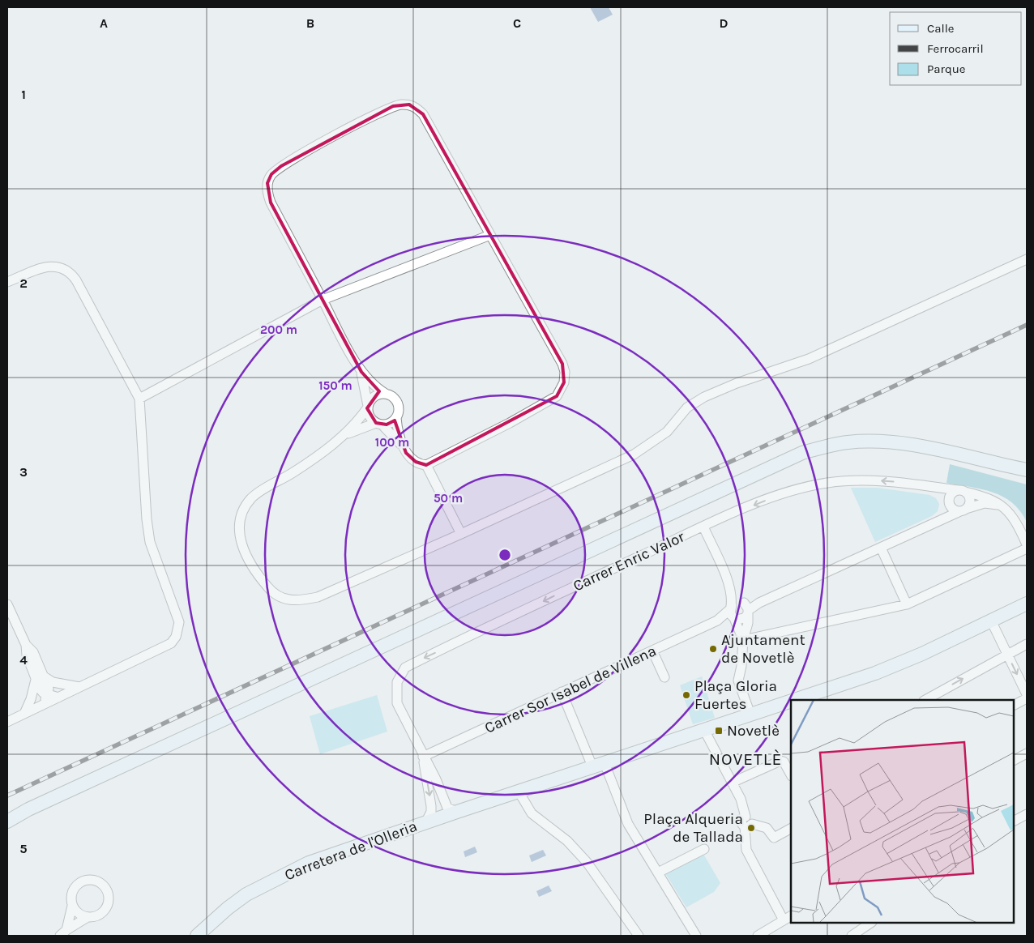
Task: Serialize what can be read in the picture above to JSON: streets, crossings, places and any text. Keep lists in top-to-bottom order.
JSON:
{
  "streets": {
    "main road": ["Carretera de l'Olleria"],
    "street": ["Carrer Enric Valor", "Carrer Sor Isabel de Villena"]
  },
  "crossings": [
    ["Carrer Enric Valor", "Carrer Sor Isabel de Villena"],
    ["Carrer Enric Valor", "Carretera de l'Olleria"]
  ],
  "one_way": ["Carrer Enric Valor"],
  "districts": ["NOVETLÈ"],
  "places": {
    "other": ["Ajuntament de Novetlè", "Plaça Gloria Fuertes", "Plaça Alqueria de Tallada"],
    "transit": ["Novetlè"]
  },
  "legend": ["Calle", "Ferrocarril", "Parque"],
  "grid": {
    "columns": [
      "A",
      "B",
      "C",
      "D"
    ],
    "rows": [
      "1",
      "2",
      "3",
      "4",
      "5"
    ]
  },
  "rings": [
    "200 m",
    "150 m",
    "100 m",
    "50 m"
  ]
}
